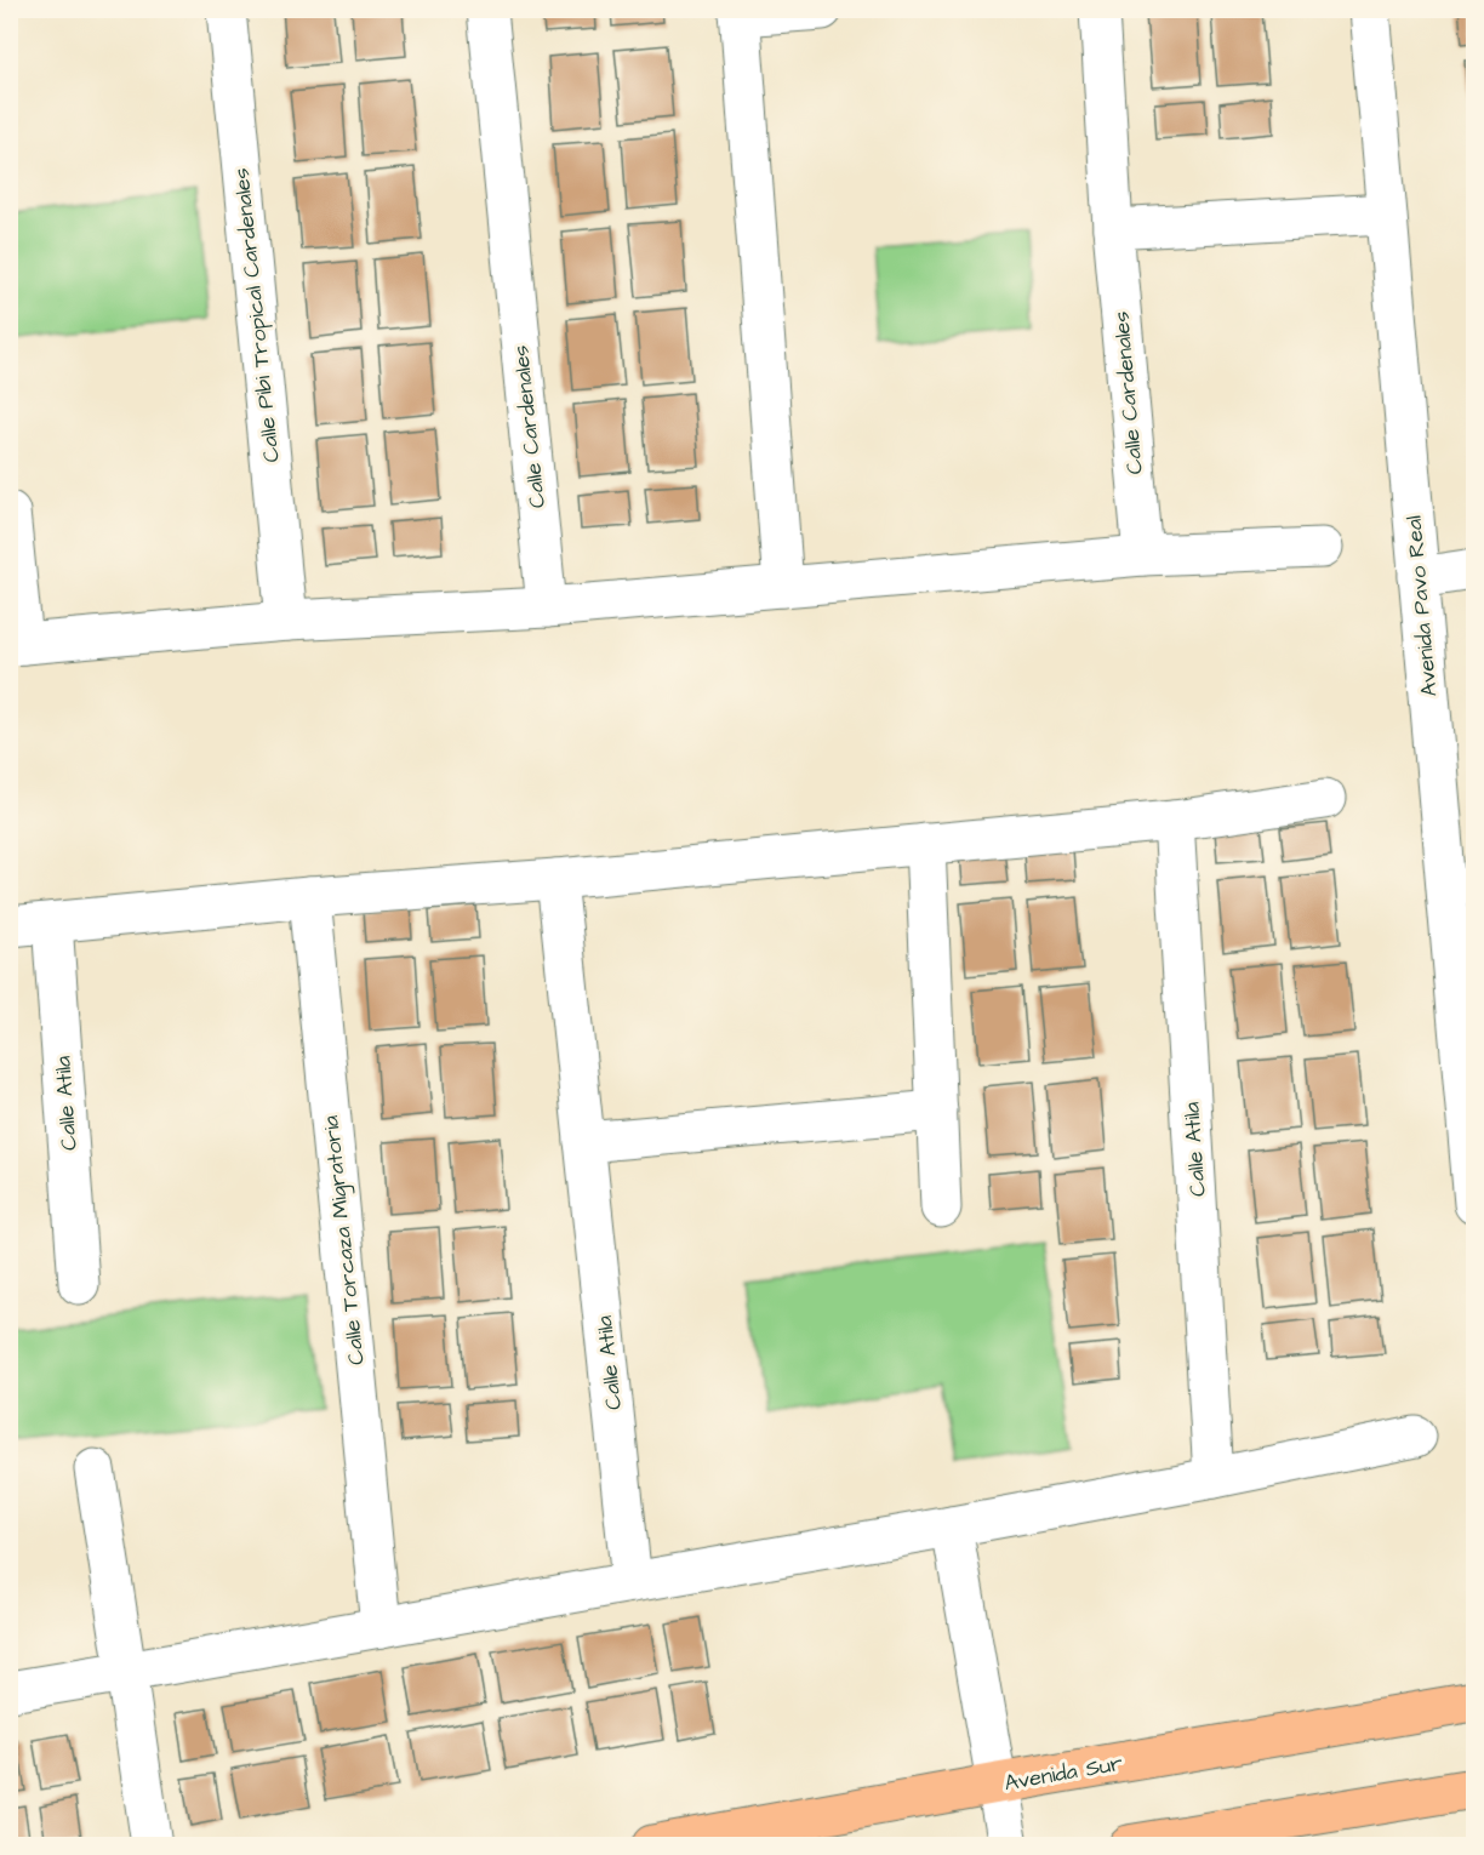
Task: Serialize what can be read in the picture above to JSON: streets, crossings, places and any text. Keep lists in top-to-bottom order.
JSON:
{
  "streets": {
    "main road": ["Avenida Sur"],
    "street": [
      "Calle Pibi Tropical Cardenales",
      "Calle Cardenales",
      "Avenida Pavo Real",
      "Calle Atila",
      "Calle Torcaza Migratoria"
    ]
  }
}
